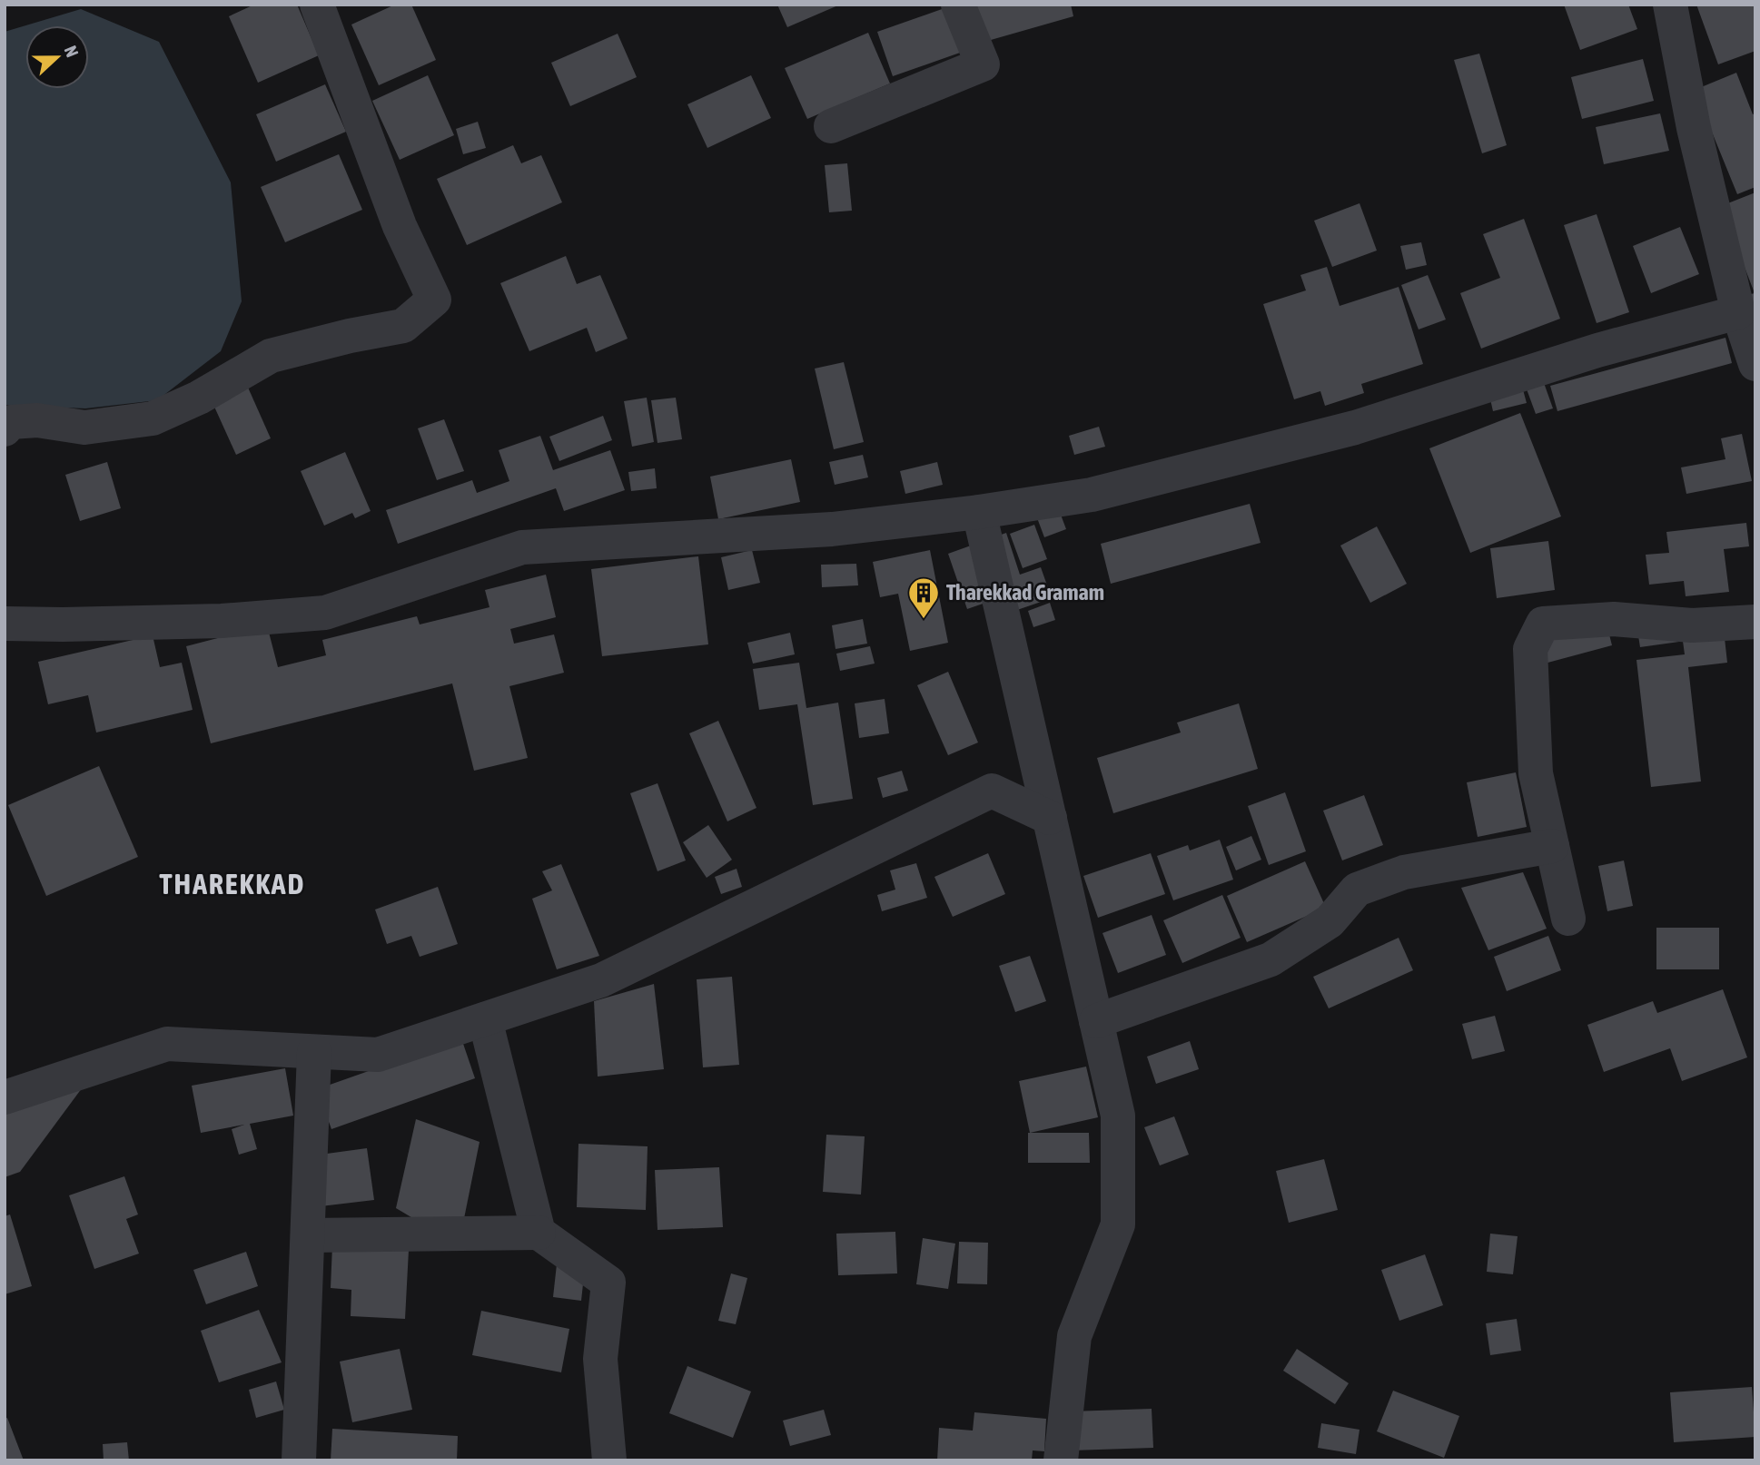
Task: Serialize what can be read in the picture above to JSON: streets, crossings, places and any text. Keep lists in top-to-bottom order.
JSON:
{
  "districts": ["THAREKKAD"],
  "places": {
    "building": ["Tharekkad Gramam"]
  },
  "north": "right"
}
